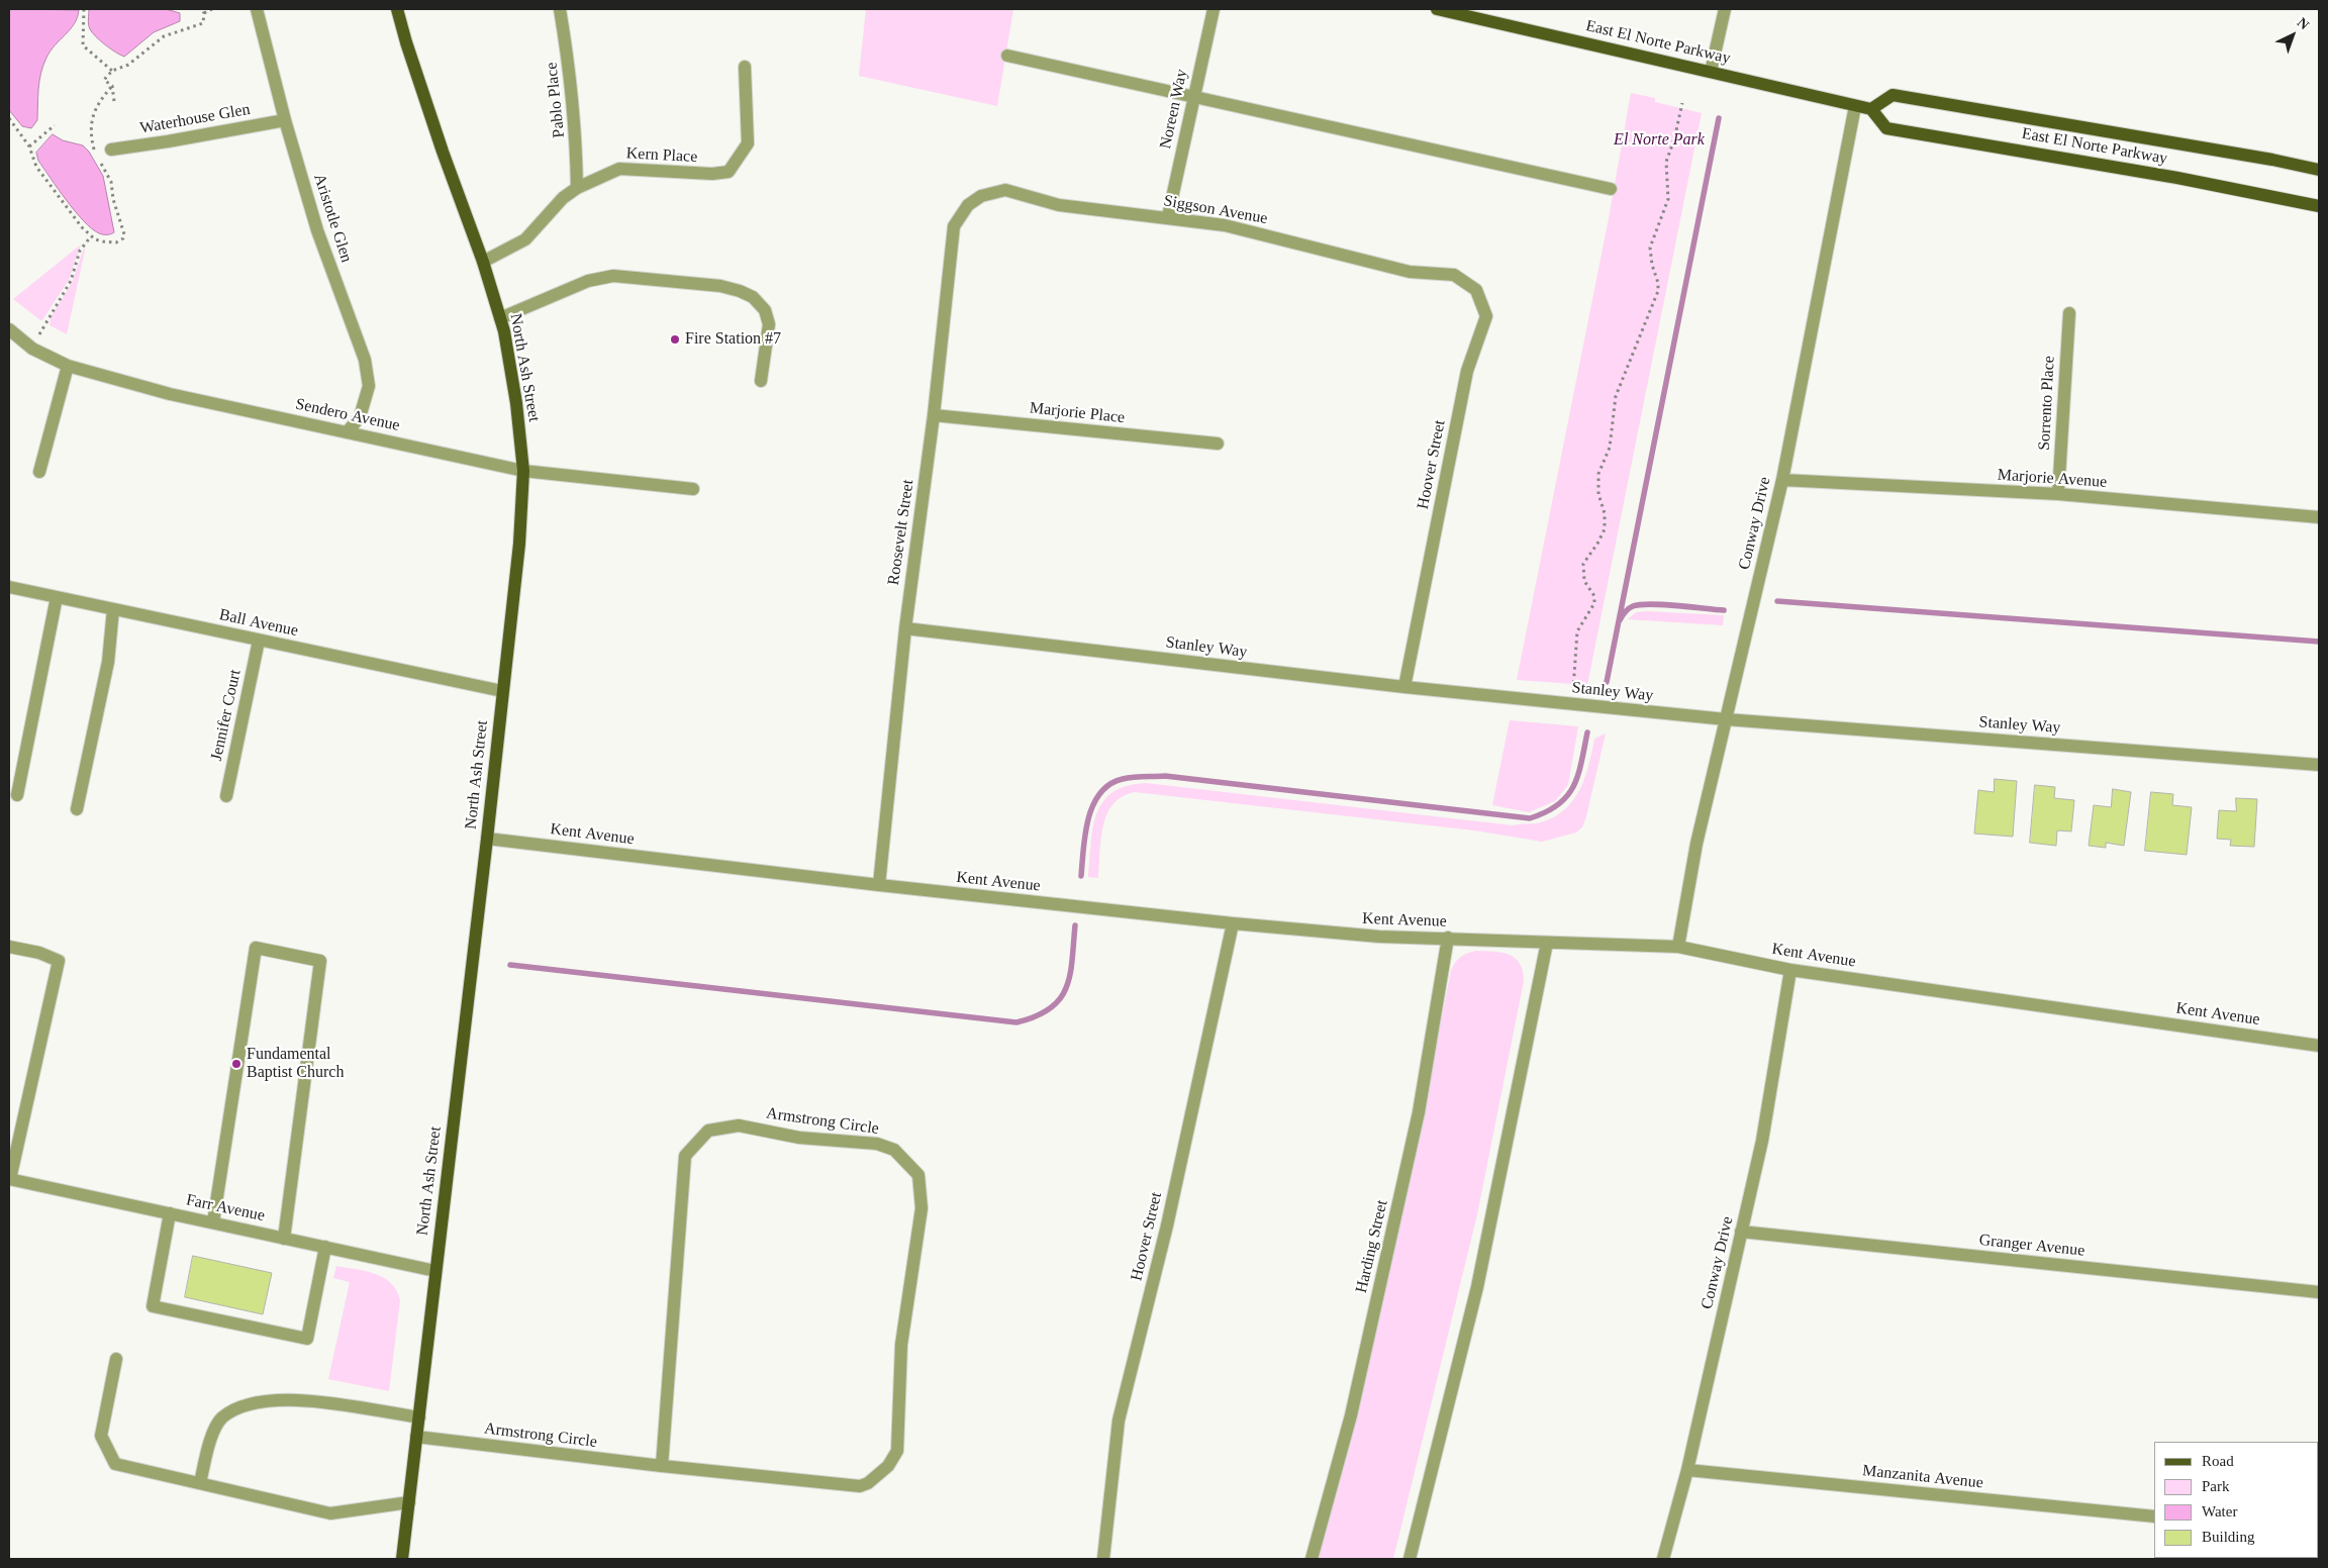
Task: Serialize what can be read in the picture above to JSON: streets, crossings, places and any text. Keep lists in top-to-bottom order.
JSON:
{
  "streets": {
    "main road": ["East El Norte Parkway", "North Ash Street"],
    "street": [
      "Pablo Place",
      "Noreen Way",
      "Waterhouse Glen",
      "Kern Place",
      "Siggson Avenue",
      "Aristotle Glen",
      "Sorrento Place",
      "Marjorie Place",
      "Sendero Avenue",
      "Hoover Street",
      "Marjorie Avenue",
      "Conway Drive",
      "Roosevelt Street",
      "Ball Avenue",
      "Stanley Way",
      "Jennifer Court",
      "Kent Avenue",
      "Armstrong Circle",
      "Farr Avenue",
      "Granger Avenue",
      "Harding Street",
      "Manzanita Avenue"
    ]
  },
  "crossings": [
    ["East El Norte Parkway", "Conway Drive"],
    ["Pablo Place", "Kern Place"],
    ["Noreen Way", "Siggson Avenue"],
    ["Waterhouse Glen", "Aristotle Glen"],
    ["Kern Place", "North Ash Street"],
    ["Siggson Avenue", "Hoover Street"],
    ["Siggson Avenue", "Roosevelt Street"],
    ["Aristotle Glen", "Sendero Avenue"],
    ["North Ash Street", "Sendero Avenue"],
    ["North Ash Street", "Ball Avenue"],
    ["North Ash Street", "Kent Avenue"],
    ["North Ash Street", "Armstrong Circle"],
    ["North Ash Street", "Farr Avenue"],
    ["Sorrento Place", "Marjorie Avenue"],
    ["Marjorie Place", "Roosevelt Street"],
    ["Hoover Street", "Stanley Way"],
    ["Hoover Street", "Kent Avenue"],
    ["Marjorie Avenue", "Conway Drive"],
    ["Conway Drive", "Stanley Way"],
    ["Conway Drive", "Kent Avenue"],
    ["Conway Drive", "Granger Avenue"],
    ["Conway Drive", "Manzanita Avenue"],
    ["Roosevelt Street", "Stanley Way"],
    ["Roosevelt Street", "Kent Avenue"],
    ["Ball Avenue", "Jennifer Court"],
    ["Kent Avenue", "Harding Street"]
  ],
  "parks": ["El Norte Park"],
  "places": ["Fire Station #7", "Fundamental Baptist Church"],
  "legend": [
    "Road",
    "Park",
    "Water",
    "Building"
  ],
  "north": "top right"
}
